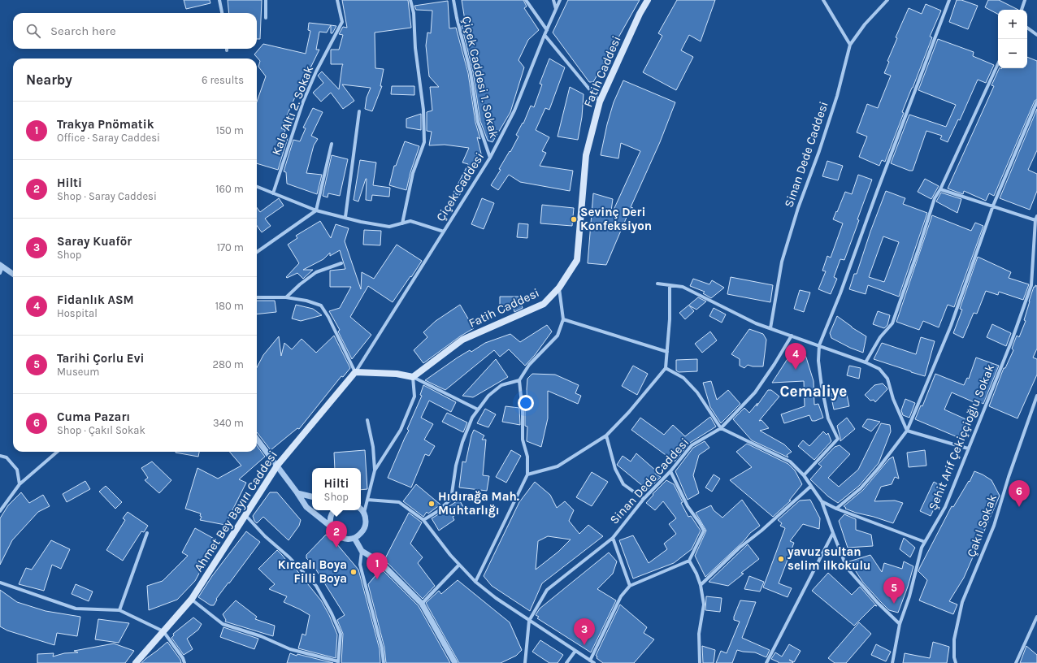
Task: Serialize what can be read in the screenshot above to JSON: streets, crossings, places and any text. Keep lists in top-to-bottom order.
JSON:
{
  "streets": {
    "main road": ["Fatih Caddesi", "Ahmet Bey Bayırı Caddesi"],
    "street": [
      "Çiçek Caddesi 1. Sokak",
      "Kale Altı 2. Sokak",
      "Sinan Dede Caddesi",
      "Çiçek Caddesi",
      "Şehit Arif Çekiççioğlu Sokak",
      "Çakıl Sokak"
    ]
  },
  "crossings": [
    ["Çiçek Caddesi 1. Sokak", "Çiçek Caddesi"],
    ["Çiçek Caddesi", "Ahmet Bey Bayırı Caddesi"]
  ],
  "districts": ["Cemaliye"],
  "places": [
    "Sevinç Deri Konfeksiyon",
    "Hıdırağa Mah. Muhtarlığı",
    "yavuz sultan selim ilkokulu",
    "Kırcalı Boya Filli Boya"
  ],
  "page": {
    "map_buttons": ["+", "−"],
    "search": "Search here",
    "heading": ["Nearby", "6 results"],
    "list": [
      {
        "mark": "1",
        "name": "Trakya Pnömatik",
        "note": "Office · Saray Caddesi",
        "value": "150 m"
      },
      {
        "mark": "2",
        "name": "Hilti",
        "note": "Shop · Saray Caddesi",
        "value": "160 m"
      },
      {
        "mark": "3",
        "name": "Saray Kuaför",
        "note": "Shop",
        "value": "170 m"
      },
      {
        "mark": "4",
        "name": "Fidanlık ASM",
        "note": "Hospital",
        "value": "180 m"
      },
      {
        "mark": "5",
        "name": "Tarihi Çorlu Evi",
        "note": "Museum",
        "value": "280 m"
      },
      {
        "mark": "6",
        "name": "Cuma Pazarı",
        "note": "Shop · Çakıl Sokak",
        "value": "340 m"
      }
    ],
    "pins": [
      "4",
      "6",
      "2",
      "1",
      "5",
      "3"
    ],
    "popup": ["Hilti", "Shop"]
  }
}
